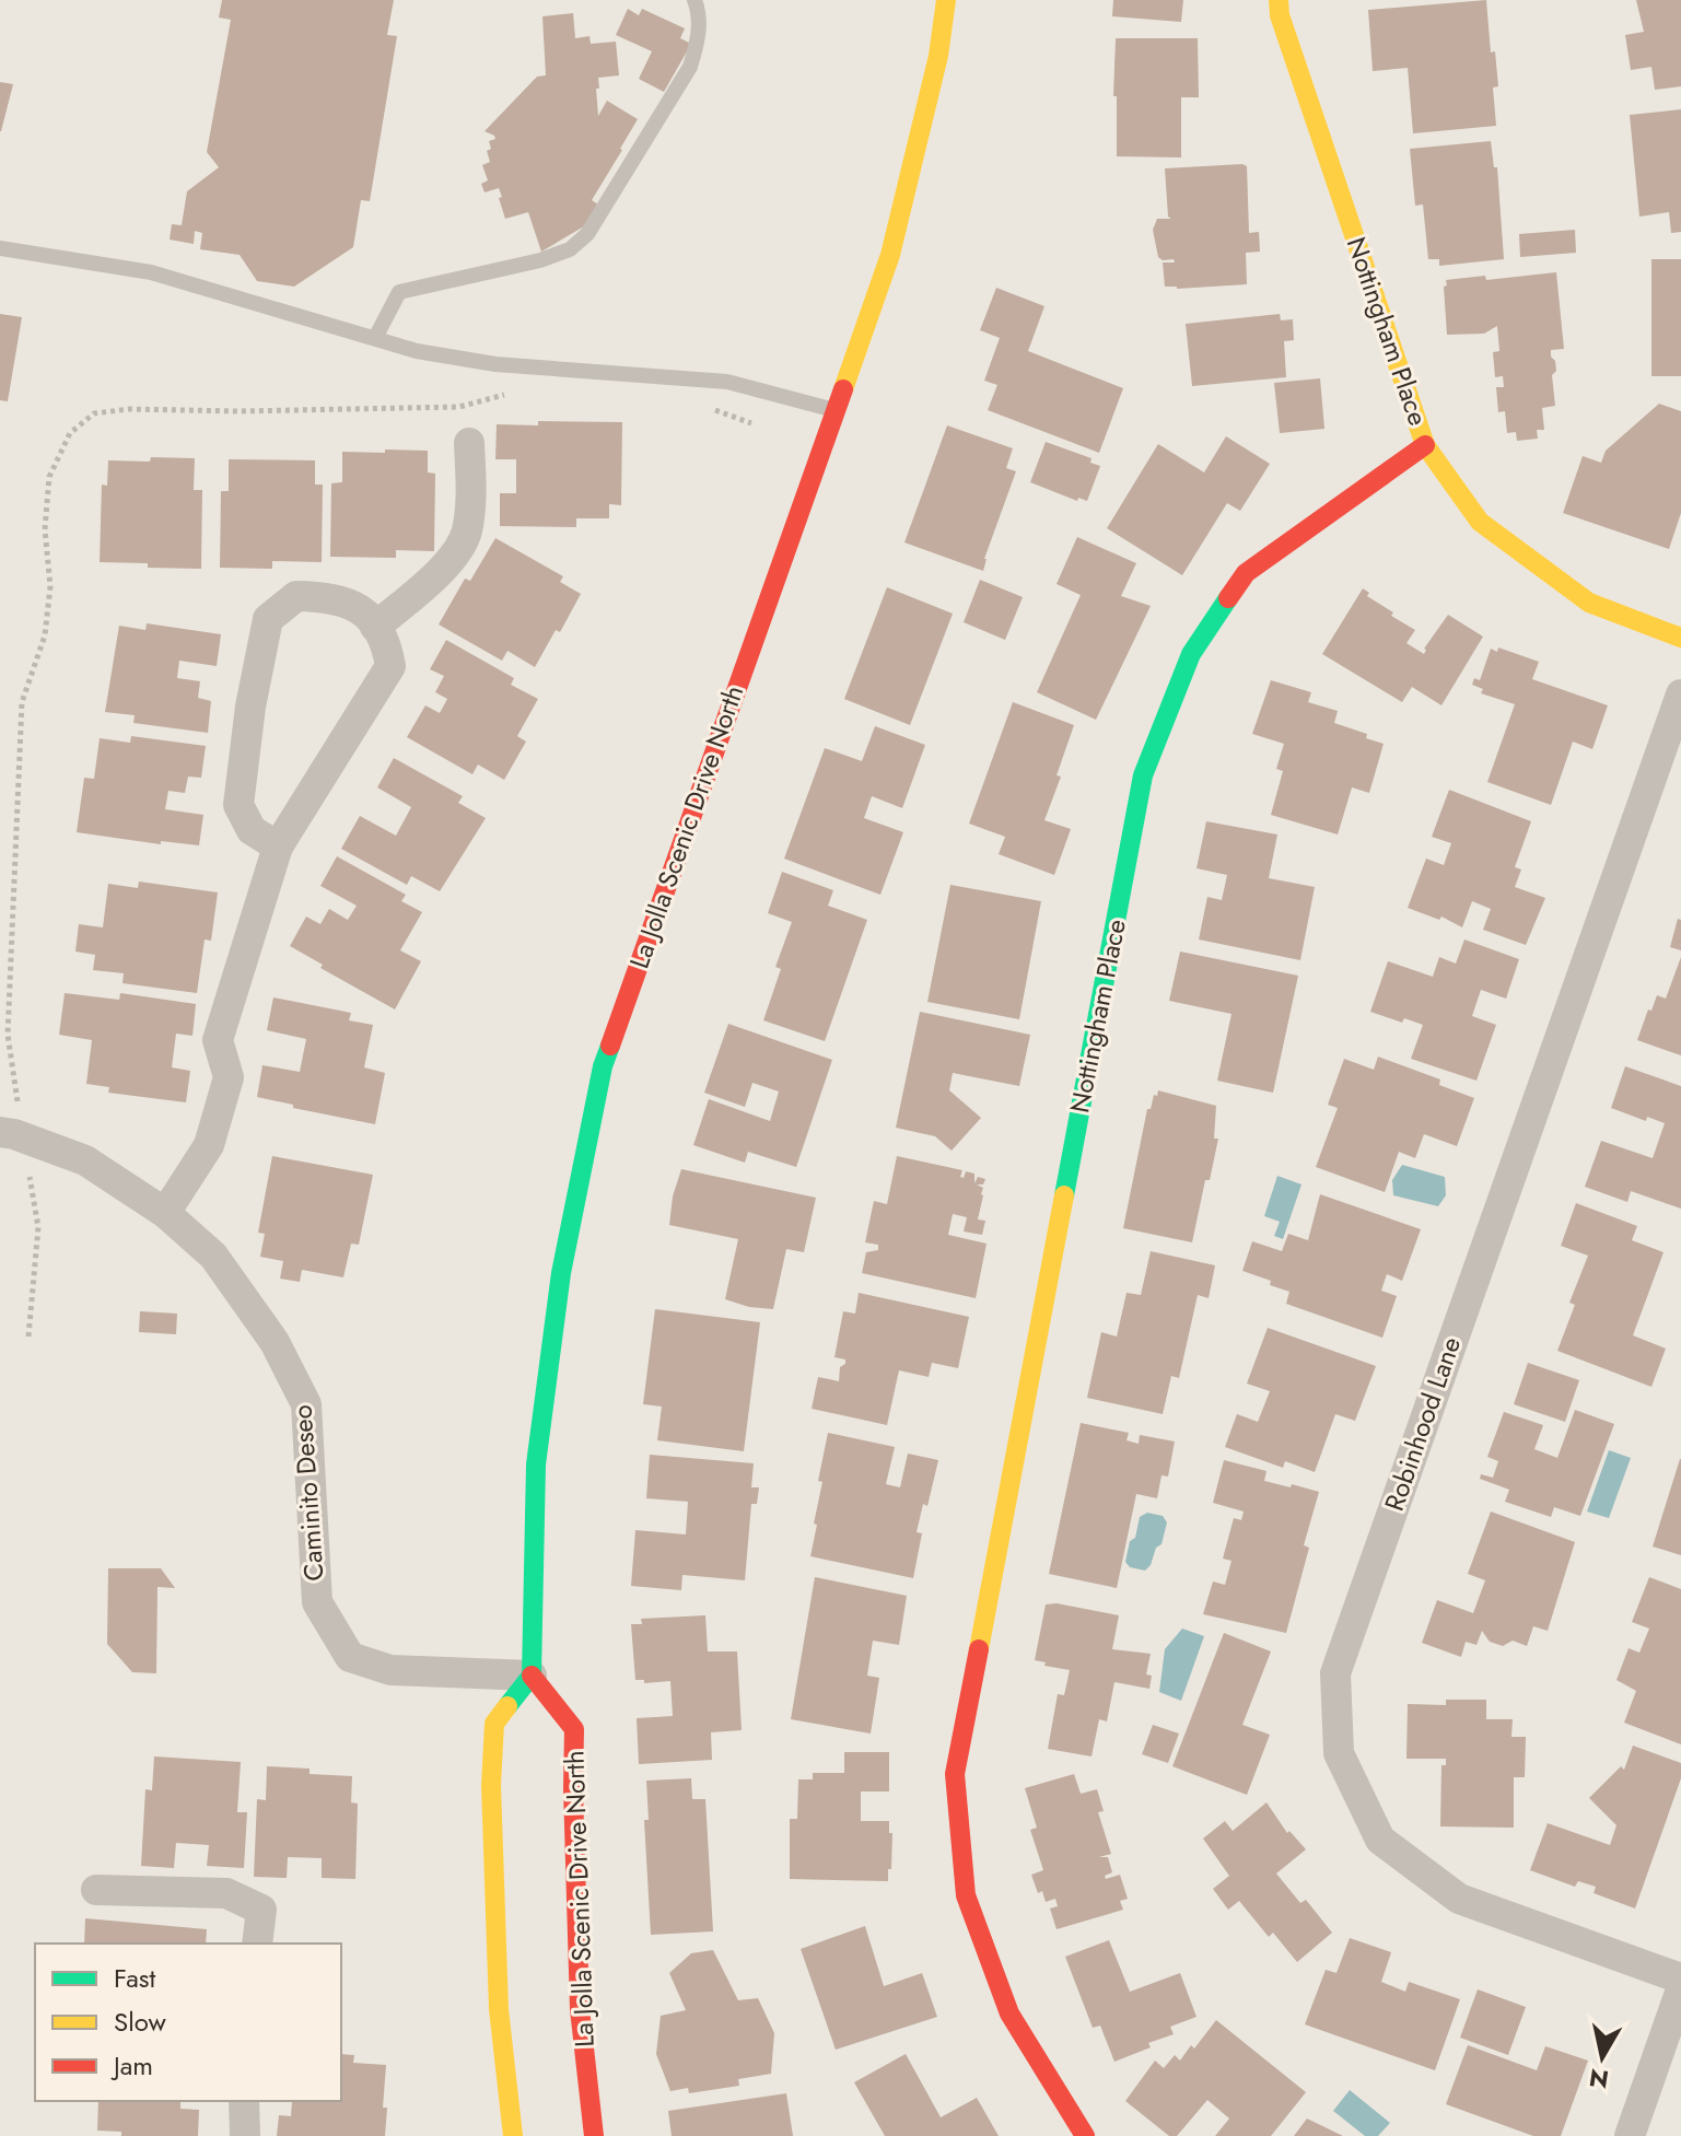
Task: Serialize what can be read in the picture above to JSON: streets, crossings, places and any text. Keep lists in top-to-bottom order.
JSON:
{
  "streets": {
    "main road": ["Nottingham Place", "La Jolla Scenic Drive North"],
    "street": ["Robinhood Lane", "Caminito Deseo"]
  },
  "crossings": [
    ["La Jolla Scenic Drive North", "Caminito Deseo"]
  ],
  "legend": ["Fast", "Slow", "Jam"],
  "north": "bottom"
}
